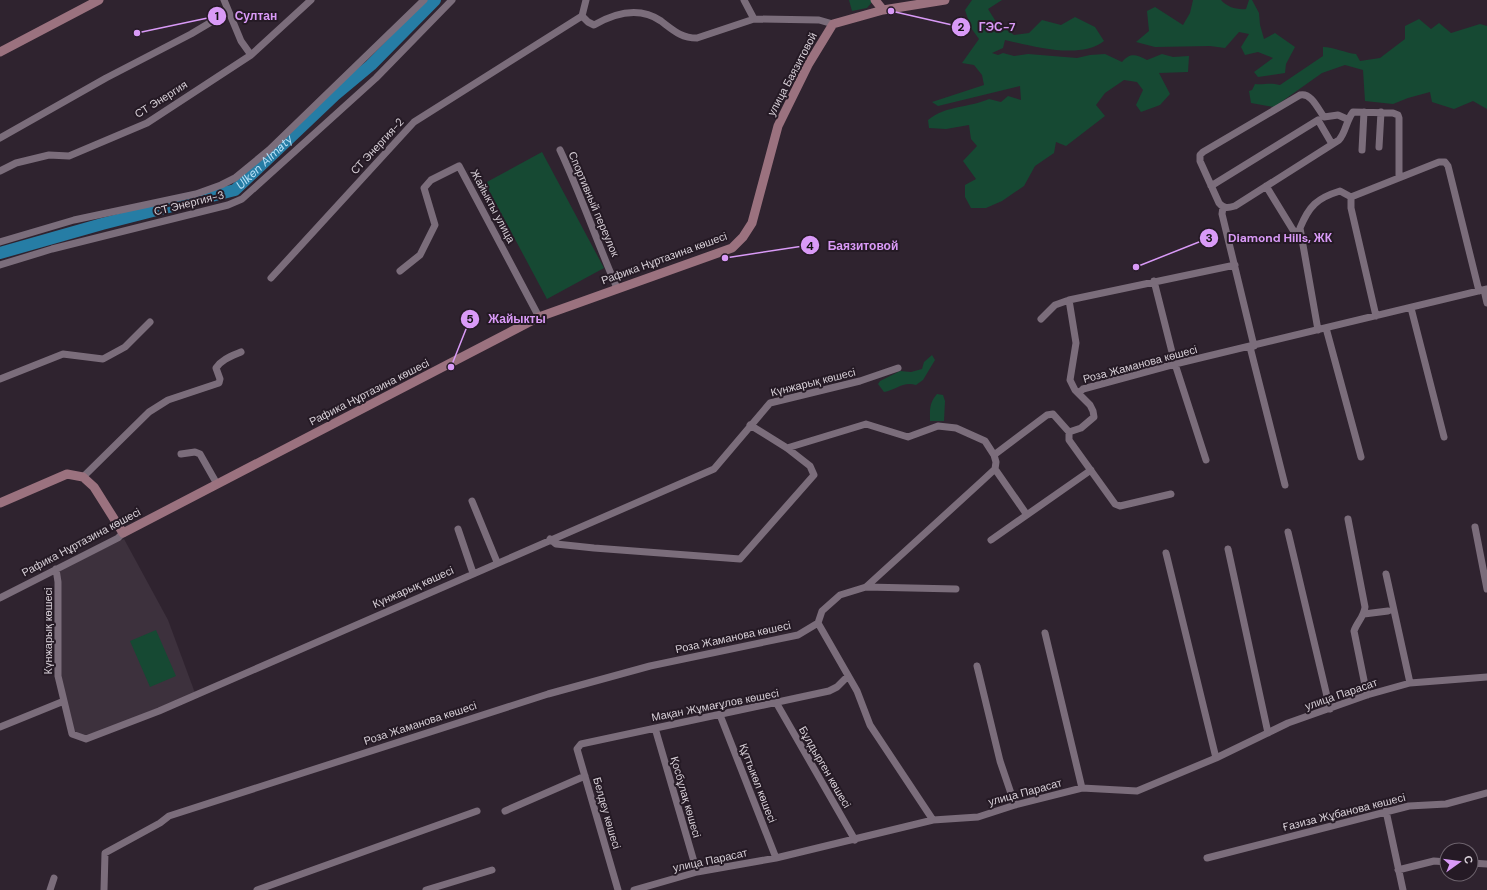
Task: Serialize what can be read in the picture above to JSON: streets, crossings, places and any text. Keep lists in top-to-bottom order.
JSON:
{
  "streets": {
    "street": [
      "улица Баязитовой",
      "СТ Энергия",
      "СТ Энергия-2",
      "СТ Энергия-3",
      "Спортивный переулок",
      "Жайыкты улица",
      "Рафика Нұртазина көшесі",
      "Роза Жаманова көшесі",
      "Күнжарық көшесі",
      "улица Парасат",
      "Мақан Жұмағұлов көшесі",
      "Бұлдырген көшесі",
      "Құттыкөл көшесі",
      "Қосбұлақ көшесі",
      "Ғазиза Жұбанова көшесі",
      "Белдеу көшесі"
    ]
  },
  "crossings": [
    ["улица Баязитовой", "Рафика Нұртазина көшесі"],
    ["Спортивный переулок", "Рафика Нұртазина көшесі"],
    ["Жайыкты улица", "Рафика Нұртазина көшесі"],
    ["Рафика Нұртазина көшесі", "Күнжарық көшесі"],
    ["улица Парасат", "Бұлдырген көшесі"],
    ["улица Парасат", "Құттыкөл көшесі"],
    ["улица Парасат", "Қосбұлақ көшесі"],
    ["Мақан Жұмағұлов көшесі", "Бұлдырген көшесі"],
    ["Мақан Жұмағұлов көшесі", "Құттыкөл көшесі"],
    ["Мақан Жұмағұлов көшесі", "Қосбұлақ көшесі"],
    ["Мақан Жұмағұлов көшесі", "Белдеу көшесі"]
  ],
  "water": ["Ulken Almaty"],
  "places": [
    "ГЭС-7",
    "Султан",
    "Баязитовой",
    "Diamond Hills, ЖК",
    "Жайыкты"
  ],
  "north": "right"
}
